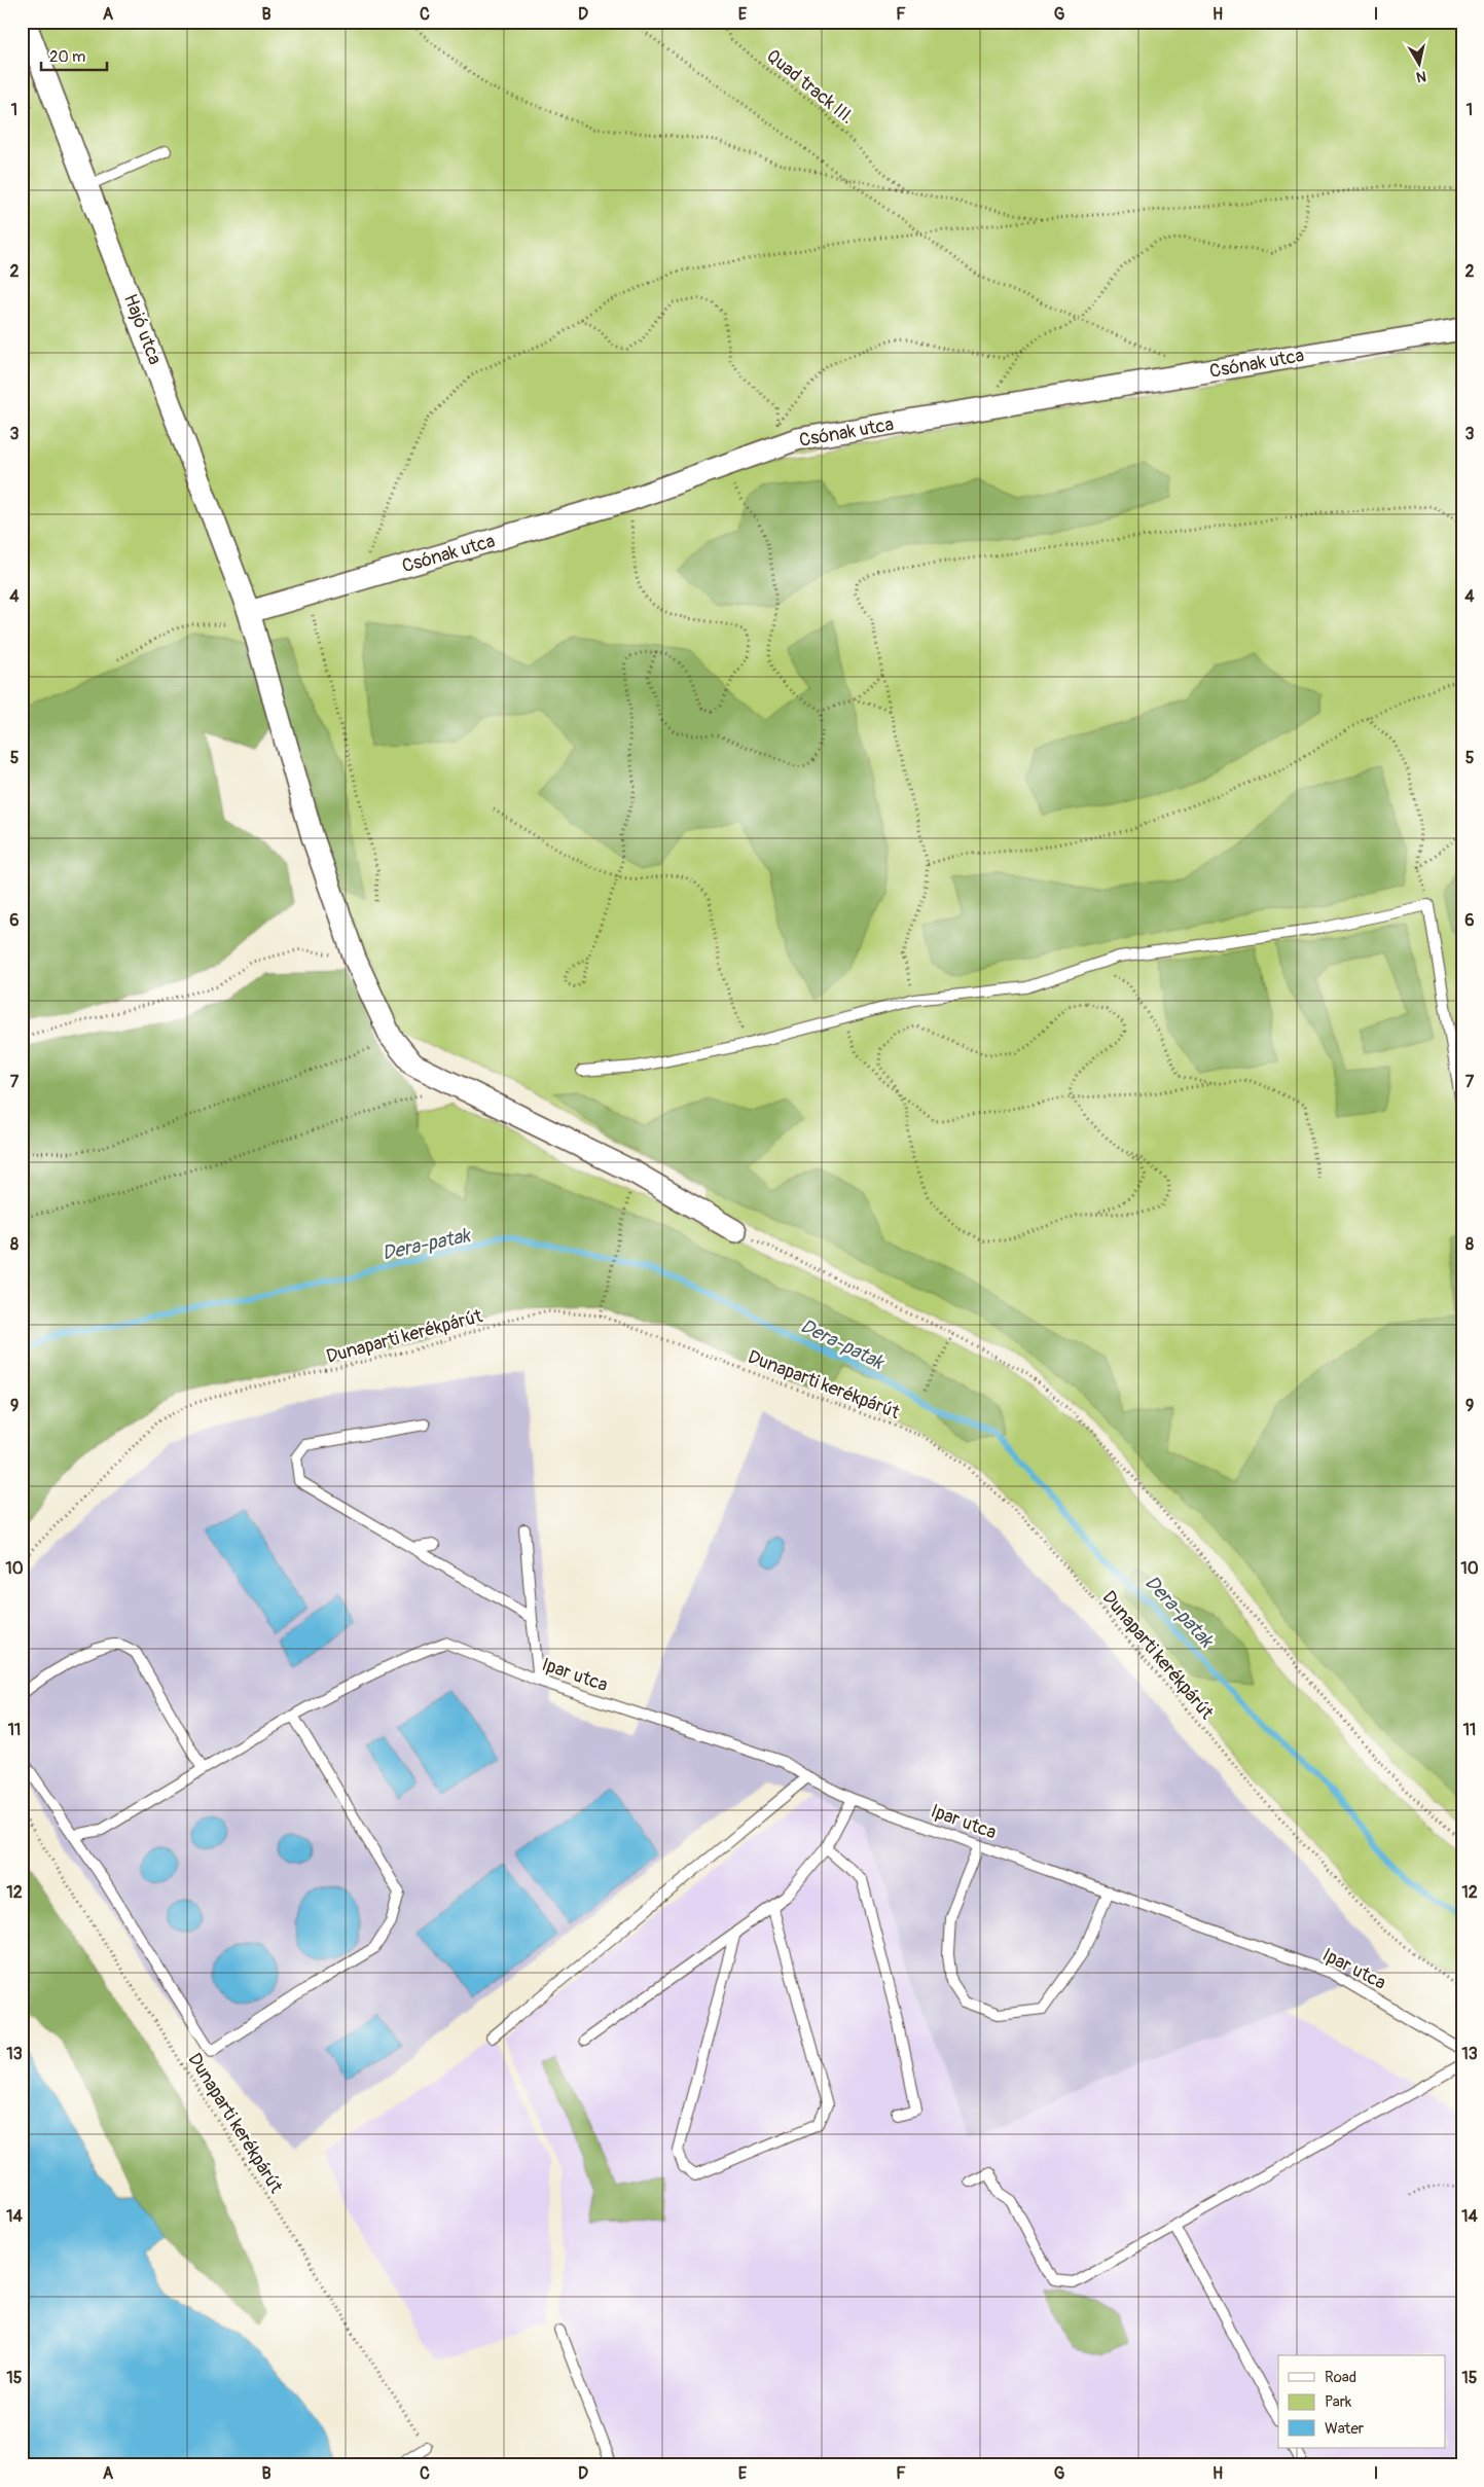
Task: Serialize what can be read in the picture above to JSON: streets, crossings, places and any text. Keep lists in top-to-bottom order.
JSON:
{
  "streets": {
    "street": ["Hajó utca", "Csónak utca"],
    "lane": ["Ipar utca"],
    "path": ["Quad track III.", "Dunaparti kerékpárút"]
  },
  "crossings": [
    ["Hajó utca", "Csónak utca"]
  ],
  "water": ["Dera-patak"],
  "legend": ["Road", "Park", "Water"],
  "scale_bar": "20 m",
  "north": "bottom",
  "grid": {
    "columns": [
      "A",
      "B",
      "C",
      "D",
      "E",
      "F",
      "G",
      "H",
      "I"
    ],
    "rows": [
      "1",
      "2",
      "3",
      "4",
      "5",
      "6",
      "7",
      "8",
      "9",
      "10",
      "11",
      "12",
      "13",
      "14",
      "15"
    ]
  }
}
